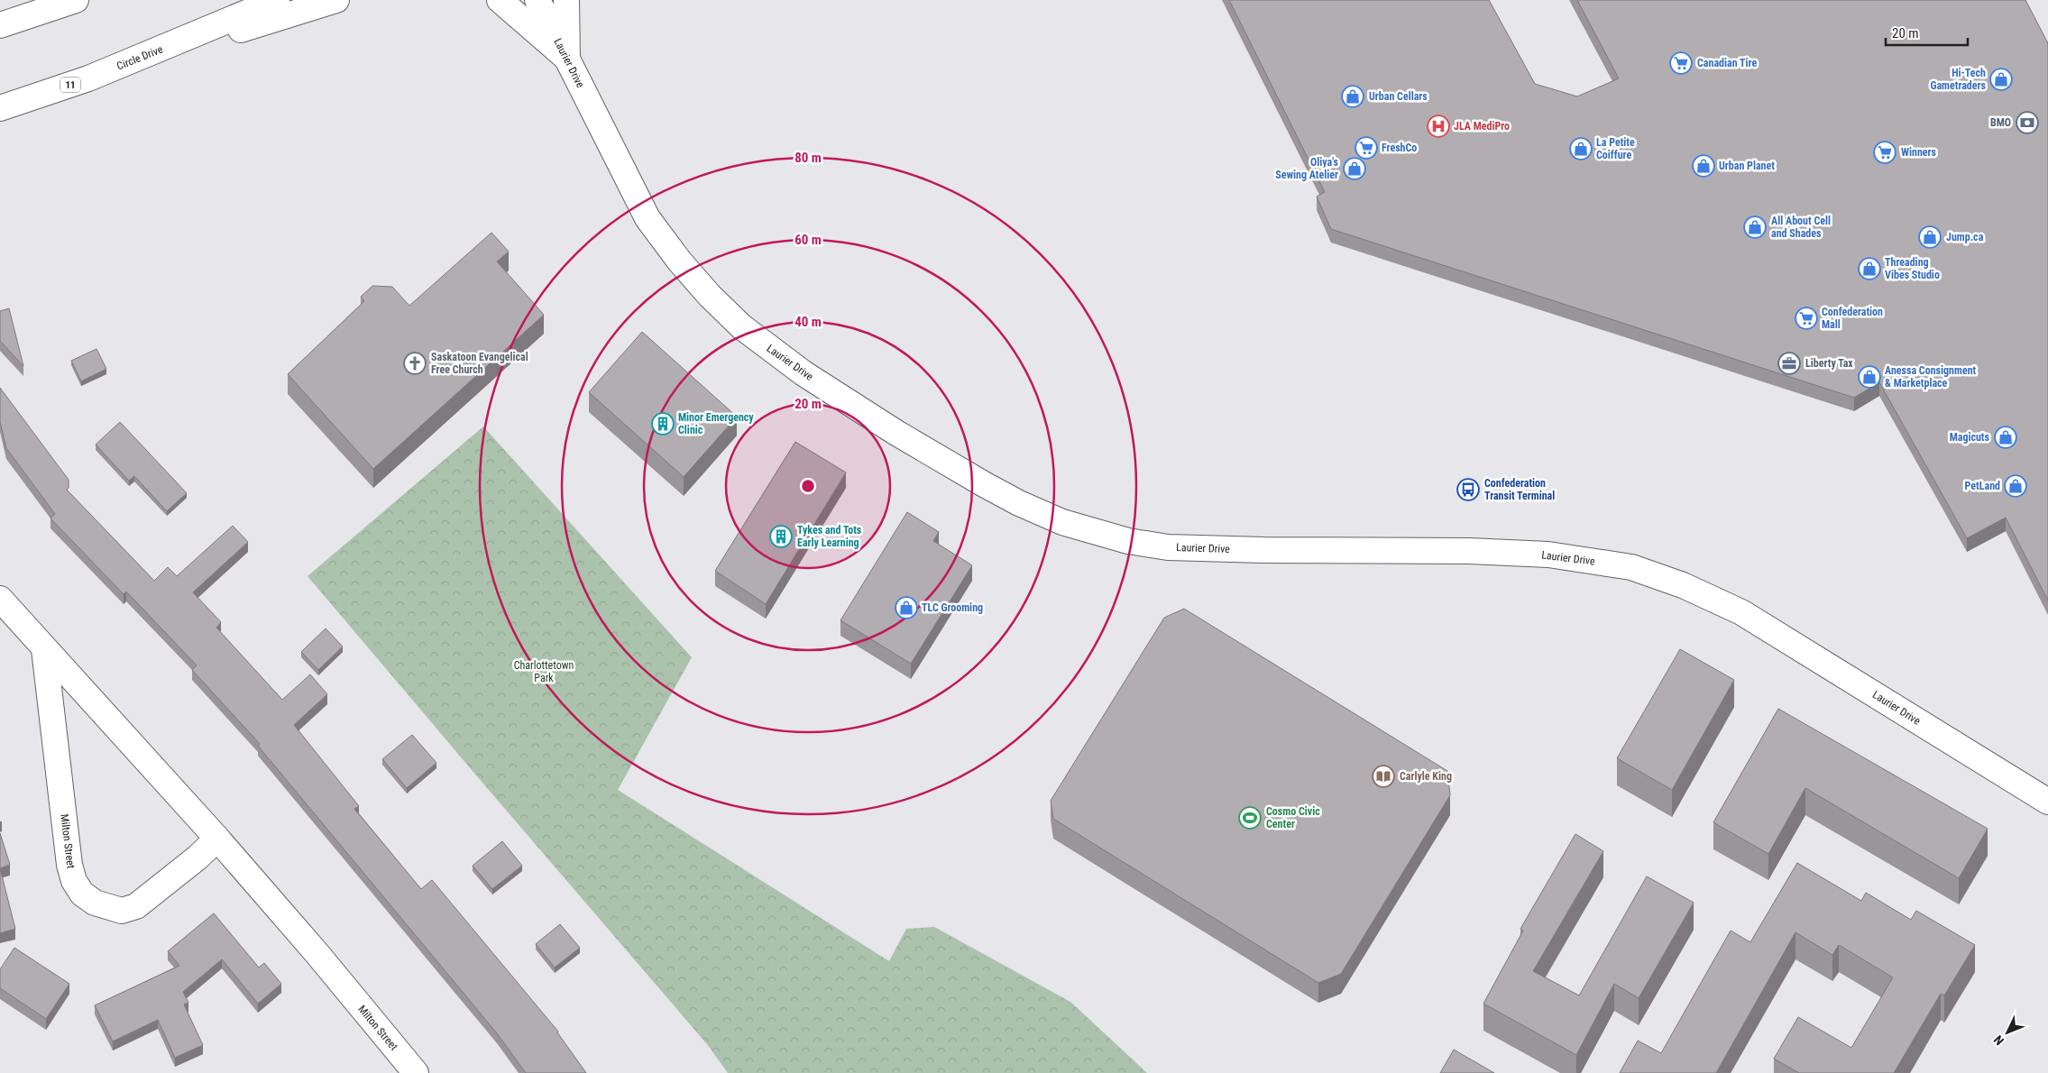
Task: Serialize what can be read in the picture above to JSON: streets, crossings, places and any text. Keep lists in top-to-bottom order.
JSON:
{
  "streets": {
    "main road": [
      "Circle Drive",
      "Laurier Drive",
      "11",
      "Milton Street"
    ]
  },
  "parks": ["Charlottetown Park"],
  "places": {
    "supermarket": [
      "Canadian Tire",
      "FreshCo",
      "Winners",
      "Confederation Mall"
    ],
    "shop": [
      "Hi-Tech Gametraders",
      "Urban Cellars",
      "La Petite Coiffure",
      "Urban Planet",
      "Oliya's Sewing Atelier",
      "All About Cell and Shades",
      "Jump.ca",
      "Threading Vibes Studio",
      "Anessa Consignment & Marketplace",
      "Magicuts",
      "PetLand",
      "TLC Grooming"
    ],
    "bank": ["BMO"],
    "hospital": ["JLA MediPro"],
    "church": ["Saskatoon Evangelical Free Church"],
    "office": ["Liberty Tax"],
    "building": ["Minor Emergency Clinic", "Tykes and Tots Early Learning"],
    "bus stop": ["Confederation Transit Terminal"],
    "library": ["Carlyle King"],
    "sports": ["Cosmo Civic Center"]
  },
  "scale_bar": "20 m",
  "north": "bottom left",
  "rings": [
    "80 m",
    "60 m",
    "40 m",
    "20 m"
  ]
}
